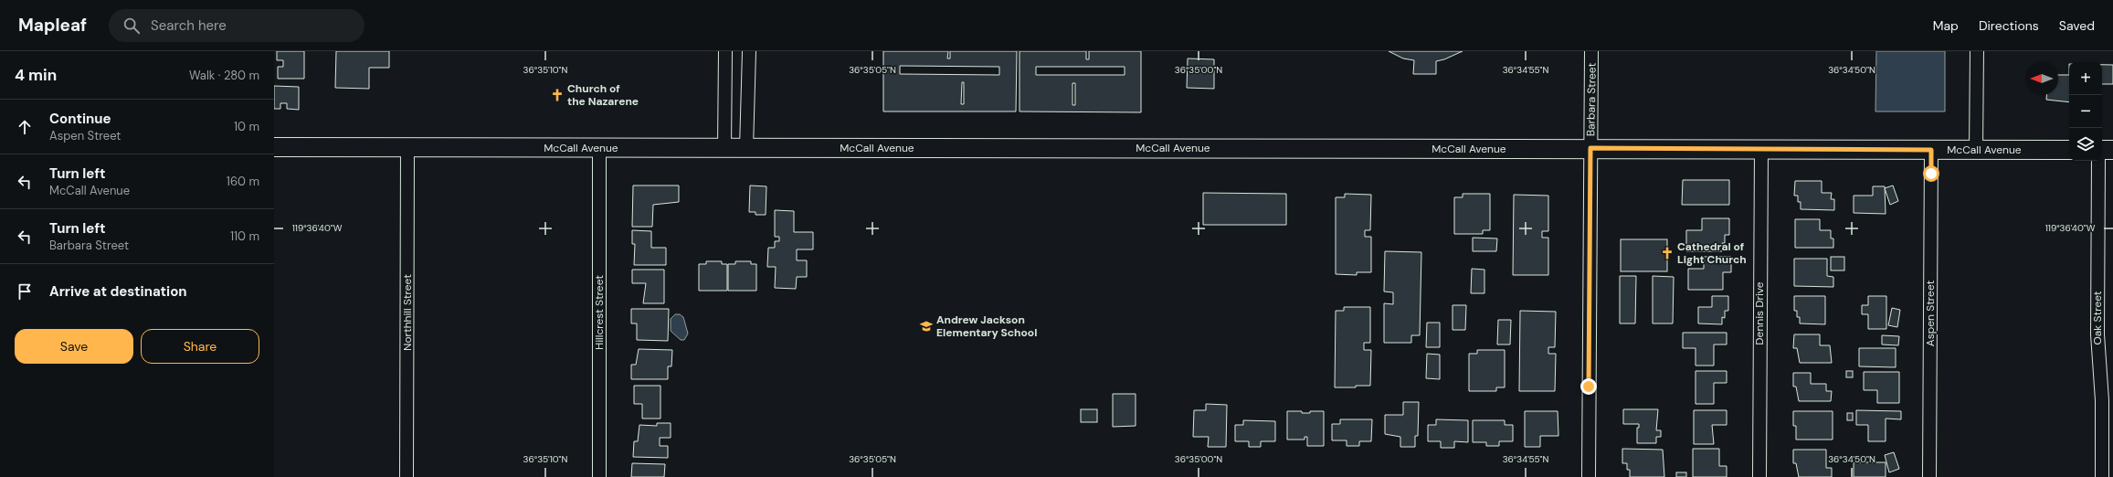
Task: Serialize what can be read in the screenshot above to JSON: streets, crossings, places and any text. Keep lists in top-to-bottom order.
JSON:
{
  "streets": {
    "main road": ["McCall Avenue"],
    "street": [
      "Barbara Street",
      "Northhill Street",
      "Hillcrest Street",
      "Dennis Drive",
      "Aspen Street",
      "Oak Street"
    ]
  },
  "crossings": [
    ["Barbara Street", "McCall Avenue"],
    ["McCall Avenue", "Northhill Street"],
    ["McCall Avenue", "Hillcrest Street"],
    ["McCall Avenue", "Dennis Drive"],
    ["McCall Avenue", "Aspen Street"]
  ],
  "places": {
    "church": ["Church of the Nazarene", "Cathedral of Light Church"],
    "school or university": ["Andrew Jackson Elementary School"]
  },
  "north": "left",
  "page": {
    "header": "Mapleaf",
    "search": "Search here",
    "nav": ["Map", "Directions", "Saved"],
    "heading": ["4 min", "Walk · 280 m"],
    "map_buttons": ["+", "−"],
    "list": [
      ["Continue", "Aspen Street", "10 m"],
      ["Turn left", "McCall Avenue", "160 m"],
      ["Turn left", "Barbara Street", "110 m"],
      "Arrive at destination"
    ],
    "buttons": ["Save", "Share"]
  },
  "coordinates": [
    "36°35'10\"N",
    "36°35'05\"N",
    "36°35'00\"N",
    "36°34'55\"N",
    "36°34'50\"N",
    "119°36'40\"W"
  ]
}
